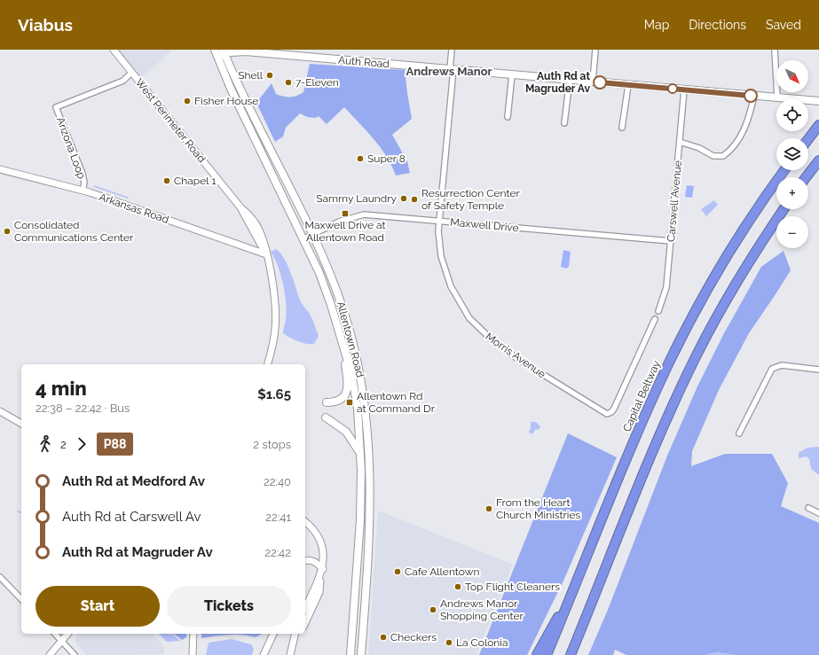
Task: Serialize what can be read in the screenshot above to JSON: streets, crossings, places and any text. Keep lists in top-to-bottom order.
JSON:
{
  "streets": {
    "highway": ["Capital Beltway"],
    "main road": ["Auth Road", "Allentown Road"],
    "street": [
      "West Perimeter Road",
      "Arizona Loop",
      "Carswell Avenue",
      "Arkansas Road",
      "Maxwell Drive",
      "Morris Avenue"
    ]
  },
  "crossings": [
    ["Auth Road", "Carswell Avenue"],
    ["Auth Road", "Allentown Road"],
    ["Auth Road", "Morris Avenue"],
    ["West Perimeter Road", "Arizona Loop"],
    ["West Perimeter Road", "Arkansas Road"],
    ["Arizona Loop", "Arkansas Road"],
    ["Carswell Avenue", "Maxwell Drive"],
    ["Maxwell Drive", "Allentown Road"],
    ["Maxwell Drive", "Morris Avenue"]
  ],
  "districts": ["Andrews Manor"],
  "places": {
    "other": [
      "Shell",
      "7-Eleven",
      "Auth Rd at Magruder Av",
      "Fisher House",
      "Super 8",
      "Chapel 1",
      "Sammy Laundry",
      "Resurrection Center of Safety Temple",
      "Consolidated Communications Center",
      "From the Heart Church Ministries",
      "Cafe Allentown",
      "Top Flight Cleaners",
      "Andrews Manor Shopping Center",
      "Checkers",
      "La Colonia"
    ],
    "transit": ["Maxwell Drive at Allentown Road", "Allentown Rd at Command Dr"]
  },
  "lines": ["bus line P88"],
  "north": "bottom right",
  "page": {
    "header": "Viabus",
    "nav": ["Map", "Directions", "Saved"],
    "map_buttons": ["+", "−"],
    "heading": ["4 min", "22:38 – 22:42 · Bus", "$1.65"],
    "legs": ["2", "P88", "2 stops"],
    "list": [
      {
        "name": "Auth Rd at Medford Av",
        "value": "22:40"
      },
      {
        "name": "Auth Rd at Carswell Av",
        "value": "22:41"
      },
      {
        "name": "Auth Rd at Magruder Av",
        "value": "22:42"
      }
    ],
    "buttons": ["Start", "Tickets"]
  }
}
